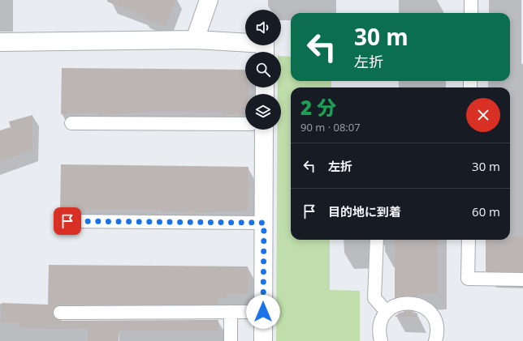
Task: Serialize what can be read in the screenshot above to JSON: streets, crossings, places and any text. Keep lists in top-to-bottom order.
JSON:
{
  "page": {
    "turn": ["30 m", "左折"],
    "heading": ["2 分", "90 m · 08:07"],
    "list": [
      {
        "name": "左折",
        "value": "30 m"
      },
      {
        "name": "目的地に到着",
        "value": "60 m"
      }
    ]
  }
}
